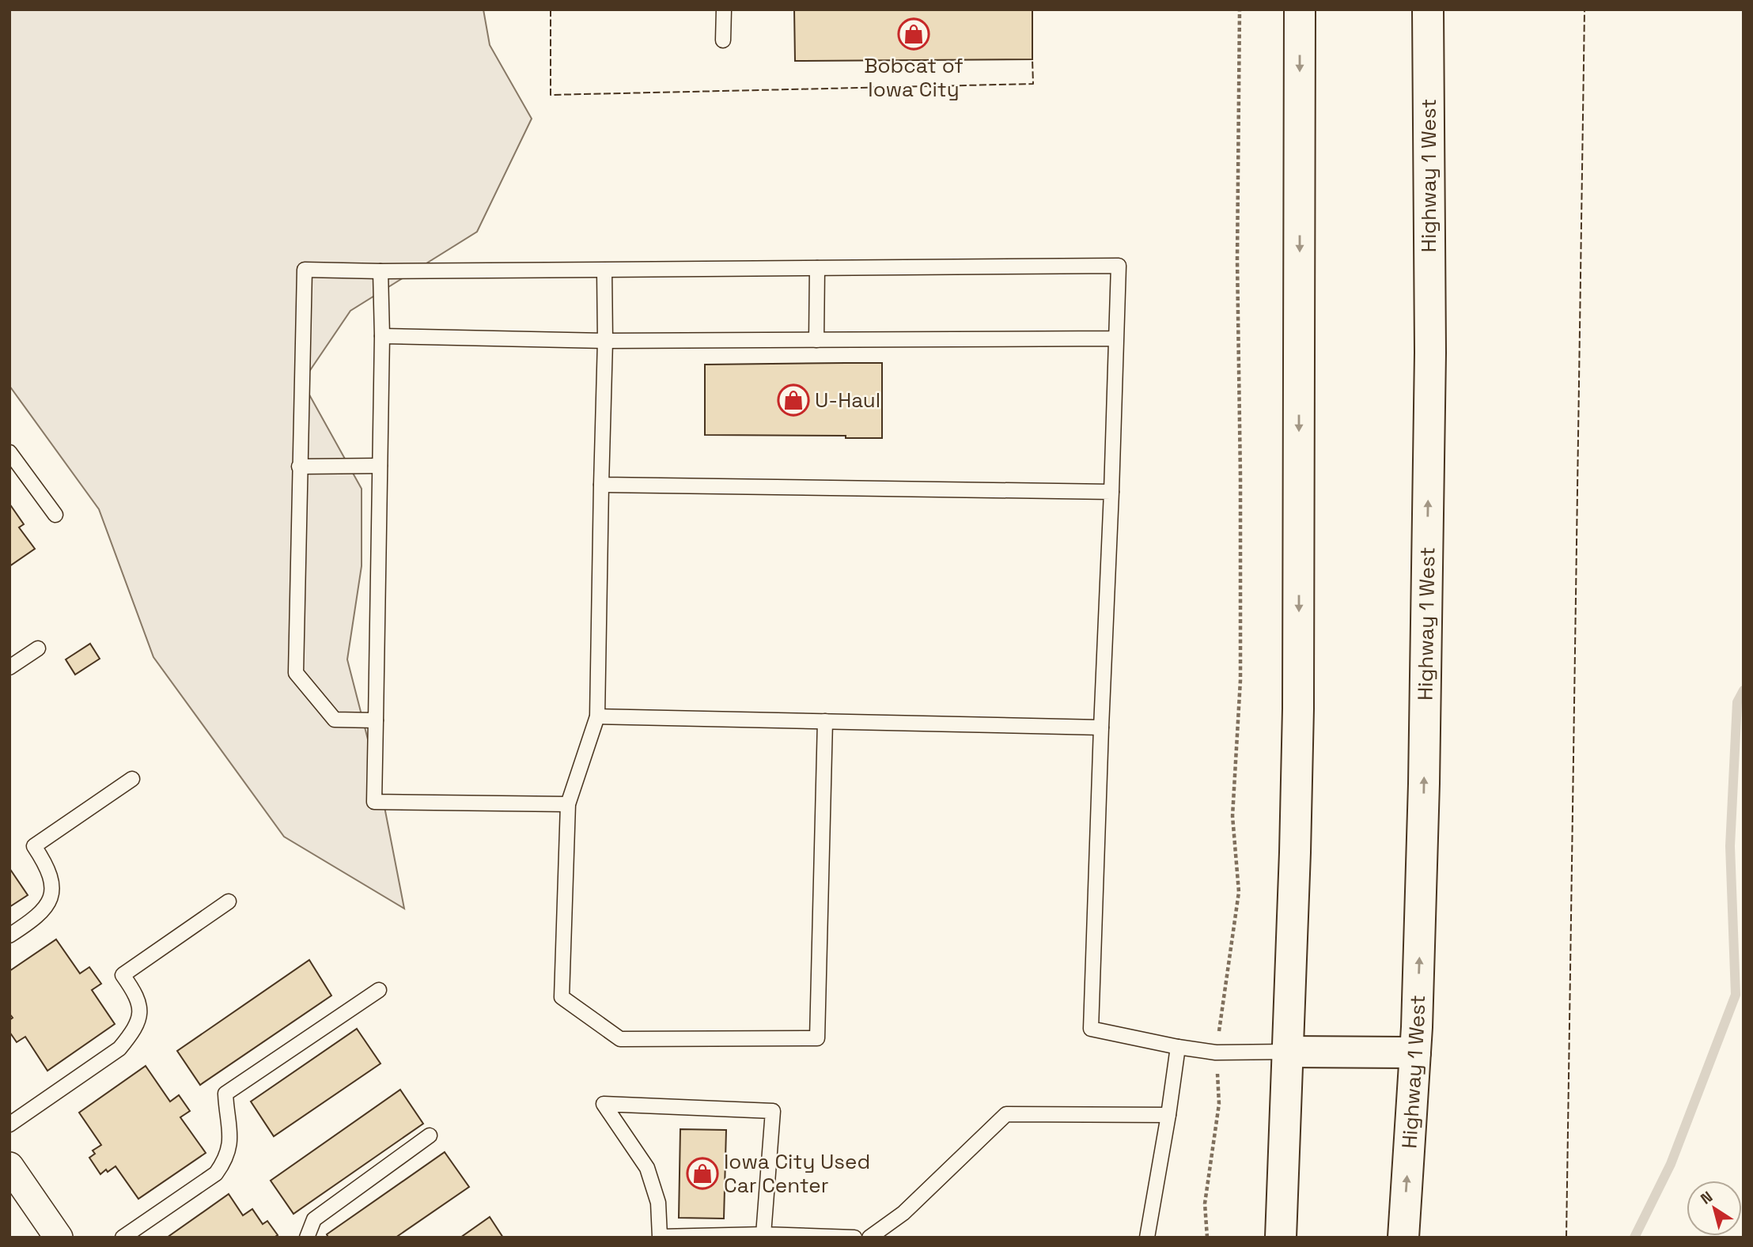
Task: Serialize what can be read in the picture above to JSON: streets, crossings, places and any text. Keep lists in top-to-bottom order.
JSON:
{
  "streets": {
    "main road": ["Highway 1 West"]
  },
  "places": {
    "shop": ["Bobcat of Iowa City", "U-Haul", "Iowa City Used Car Center"]
  },
  "north": "top left"
}
